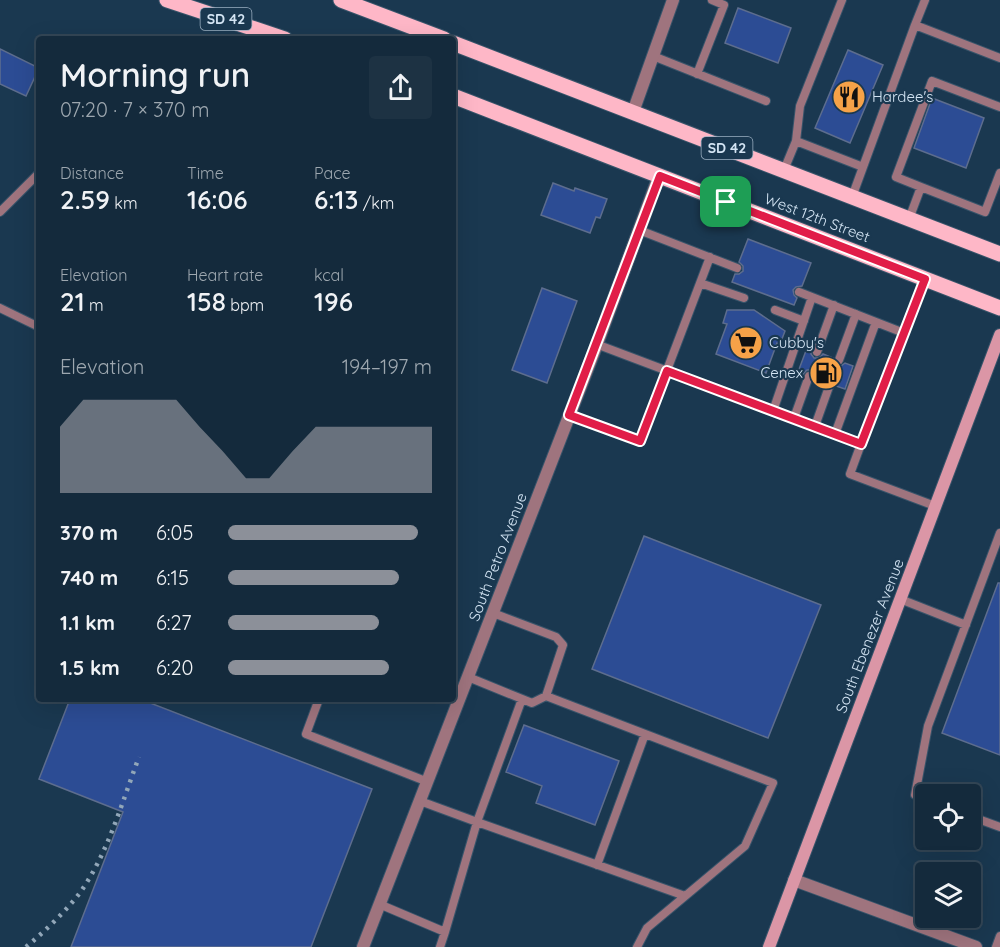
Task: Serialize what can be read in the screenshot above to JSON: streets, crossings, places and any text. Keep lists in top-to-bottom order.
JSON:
{
  "streets": {
    "main road": ["SD 42", "West 12th Street"],
    "street": ["South Petro Avenue", "South Ebenezer Avenue"]
  },
  "crossings": [
    ["West 12th Street", "South Petro Avenue"]
  ],
  "places": {
    "restaurant": ["Hardee's"],
    "supermarket": ["Cubby's"],
    "fuel station": ["Cenex"]
  },
  "page": {
    "heading": ["Morning run", "07:20 · 7 × 370 m"],
    "stats": [
      ["Distance", "2.59 km"],
      ["Time", "16:06"],
      ["Pace", "6:13 /km"],
      ["Elevation", "21 m"],
      ["Heart rate", "158 bpm"],
      ["kcal", "196"]
    ],
    "chart": ["Elevation", "194–197 m"],
    "list": [
      {
        "name": "370 m",
        "note": "6:05"
      },
      {
        "name": "740 m",
        "note": "6:15"
      },
      {
        "name": "1.1 km",
        "note": "6:27"
      },
      {
        "name": "1.5 km",
        "note": "6:20"
      }
    ]
  }
}
